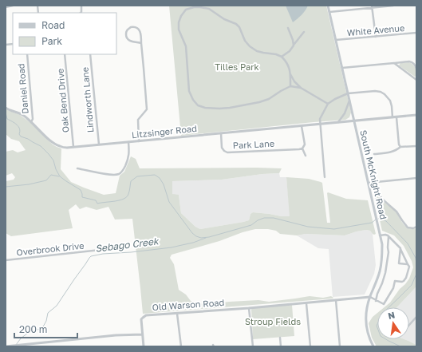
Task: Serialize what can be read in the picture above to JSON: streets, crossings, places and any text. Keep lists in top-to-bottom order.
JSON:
{
  "streets": {
    "main road": ["South McKnight Road"],
    "street": [
      "White Avenue",
      "Daniel Road",
      "Lindworth Lane",
      "Oak Bend Drive",
      "Litzsinger Road",
      "Park Lane",
      "Overbrook Drive",
      "Old Warson Road"
    ]
  },
  "crossings": [
    ["White Avenue", "South McKnight Road"],
    ["Daniel Road", "Litzsinger Road"],
    ["Lindworth Lane", "Litzsinger Road"],
    ["Oak Bend Drive", "Litzsinger Road"],
    ["Litzsinger Road", "Park Lane"],
    ["Litzsinger Road", "South McKnight Road"],
    ["South McKnight Road", "Old Warson Road"]
  ],
  "water": ["Sebago Creek"],
  "parks": ["Tilles Park", "Stroup Fields"],
  "legend": ["Road", "Park"],
  "scale_bar": "200 m",
  "north": "top"
}
